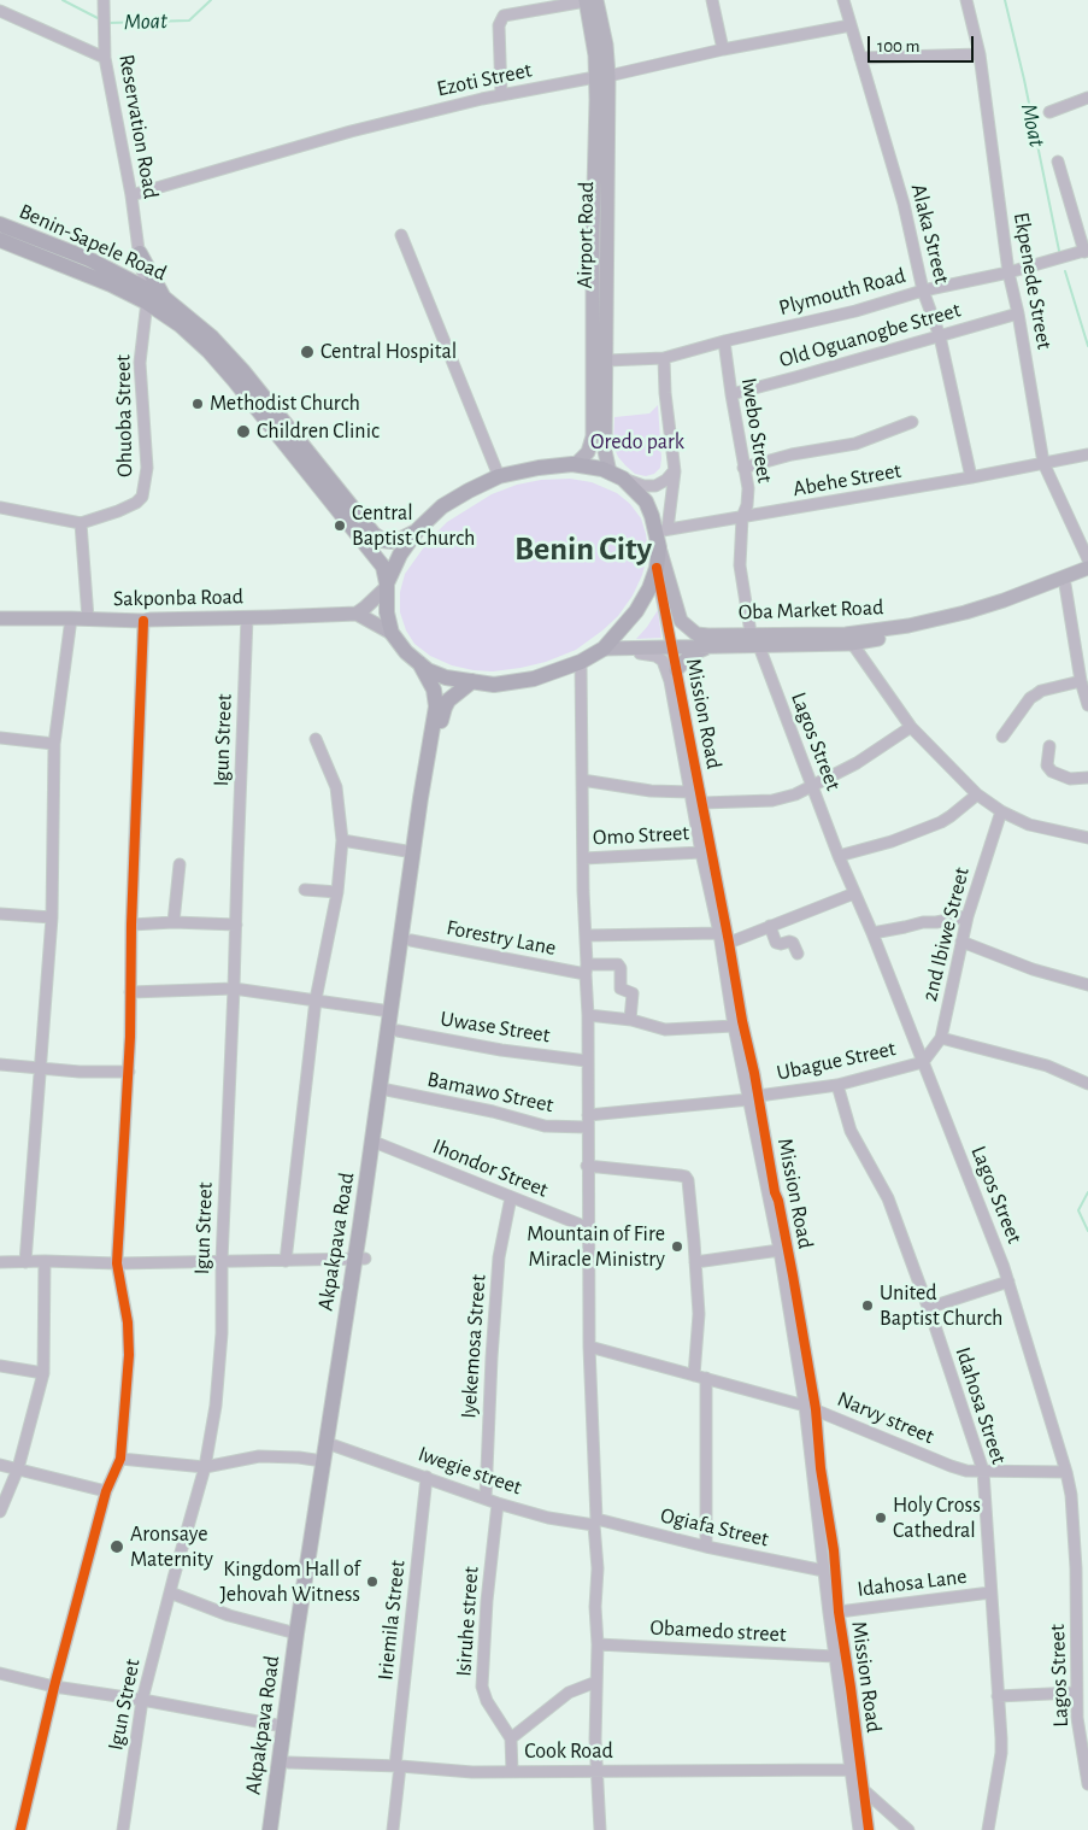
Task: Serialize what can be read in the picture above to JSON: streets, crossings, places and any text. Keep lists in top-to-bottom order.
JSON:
{
  "streets": {
    "highway": ["Benin-Sapele Road", "Akpakpava Road"],
    "main road": ["Airport Road", "Sakponba Road", "Oba Market Road"],
    "street": [
      "Ezoti Street",
      "Reservation Road",
      "Alaka Street",
      "Ekpenede Street",
      "Plymouth Road",
      "Old Oguanogbe Street",
      "Ohuoba Street",
      "Iwebo Street",
      "Abehe Street",
      "Mission Road",
      "Igun Street",
      "Lagos Street",
      "Omo Street",
      "2nd Ibiwe Street",
      "Forestry Lane",
      "Uwase Street",
      "Ubague Street",
      "Bamawo Street",
      "Ihondor Street",
      "Iyekemosa Street",
      "Idahosa Street",
      "Narvy street",
      "Iwegie street",
      "Ogiafa Street",
      "Idahosa Lane",
      "Iriemila Street",
      "Isiruhe street",
      "Obamedo street",
      "Cook Road"
    ]
  },
  "crossings": [
    ["Ezoti Street", "Reservation Road"],
    ["Ezoti Street", "Alaka Street"],
    ["Ezoti Street", "Airport Road"],
    ["Reservation Road", "Benin-Sapele Road"],
    ["Reservation Road", "Ohuoba Street"],
    ["Alaka Street", "Plymouth Road"],
    ["Alaka Street", "Old Oguanogbe Street"],
    ["Alaka Street", "Abehe Street"],
    ["Airport Road", "Plymouth Road"],
    ["Benin-Sapele Road", "Ohuoba Street"],
    ["Ekpenede Street", "Plymouth Road"],
    ["Ekpenede Street", "Old Oguanogbe Street"],
    ["Ekpenede Street", "Abehe Street"],
    ["Plymouth Road", "Iwebo Street"],
    ["Old Oguanogbe Street", "Iwebo Street"],
    ["Iwebo Street", "Abehe Street"],
    ["Iwebo Street", "Oba Market Road"],
    ["Abehe Street", "Oba Market Road"],
    ["Sakponba Road", "Igun Street"],
    ["Oba Market Road", "Mission Road"],
    ["Oba Market Road", "Lagos Street"],
    ["Mission Road", "Omo Street"],
    ["Mission Road", "Ubague Street"],
    ["Mission Road", "Narvy street"],
    ["Mission Road", "Ogiafa Street"],
    ["Mission Road", "Idahosa Lane"],
    ["Mission Road", "Obamedo street"],
    ["Mission Road", "Cook Road"],
    ["Lagos Street", "2nd Ibiwe Street"],
    ["Lagos Street", "Ubague Street"],
    ["Lagos Street", "Narvy street"],
    ["2nd Ibiwe Street", "Ubague Street"],
    ["Forestry Lane", "Akpakpava Road"],
    ["Uwase Street", "Akpakpava Road"],
    ["Ubague Street", "Idahosa Street"],
    ["Bamawo Street", "Akpakpava Road"],
    ["Ihondor Street", "Akpakpava Road"],
    ["Ihondor Street", "Iyekemosa Street"],
    ["Akpakpava Road", "Iwegie street"],
    ["Akpakpava Road", "Cook Road"],
    ["Iyekemosa Street", "Iwegie street"],
    ["Idahosa Street", "Narvy street"],
    ["Idahosa Street", "Idahosa Lane"],
    ["Iwegie street", "Ogiafa Street"],
    ["Iwegie street", "Iriemila Street"],
    ["Iwegie street", "Isiruhe street"],
    ["Iriemila Street", "Cook Road"]
  ],
  "districts": ["Benin City"],
  "water": ["Moat"],
  "parks": ["Oredo park"],
  "places": [
    "Central Hospital",
    "Methodist Church",
    "Children Clinic",
    "Central Baptist Church",
    "Mountain of Fire Miracle Ministry",
    "United Baptist Church",
    "Holy Cross Cathedral",
    "Aronsaye Maternity",
    "Kingdom Hall of Jehovah Witness"
  ],
  "scale_bar": "100 m"
}
